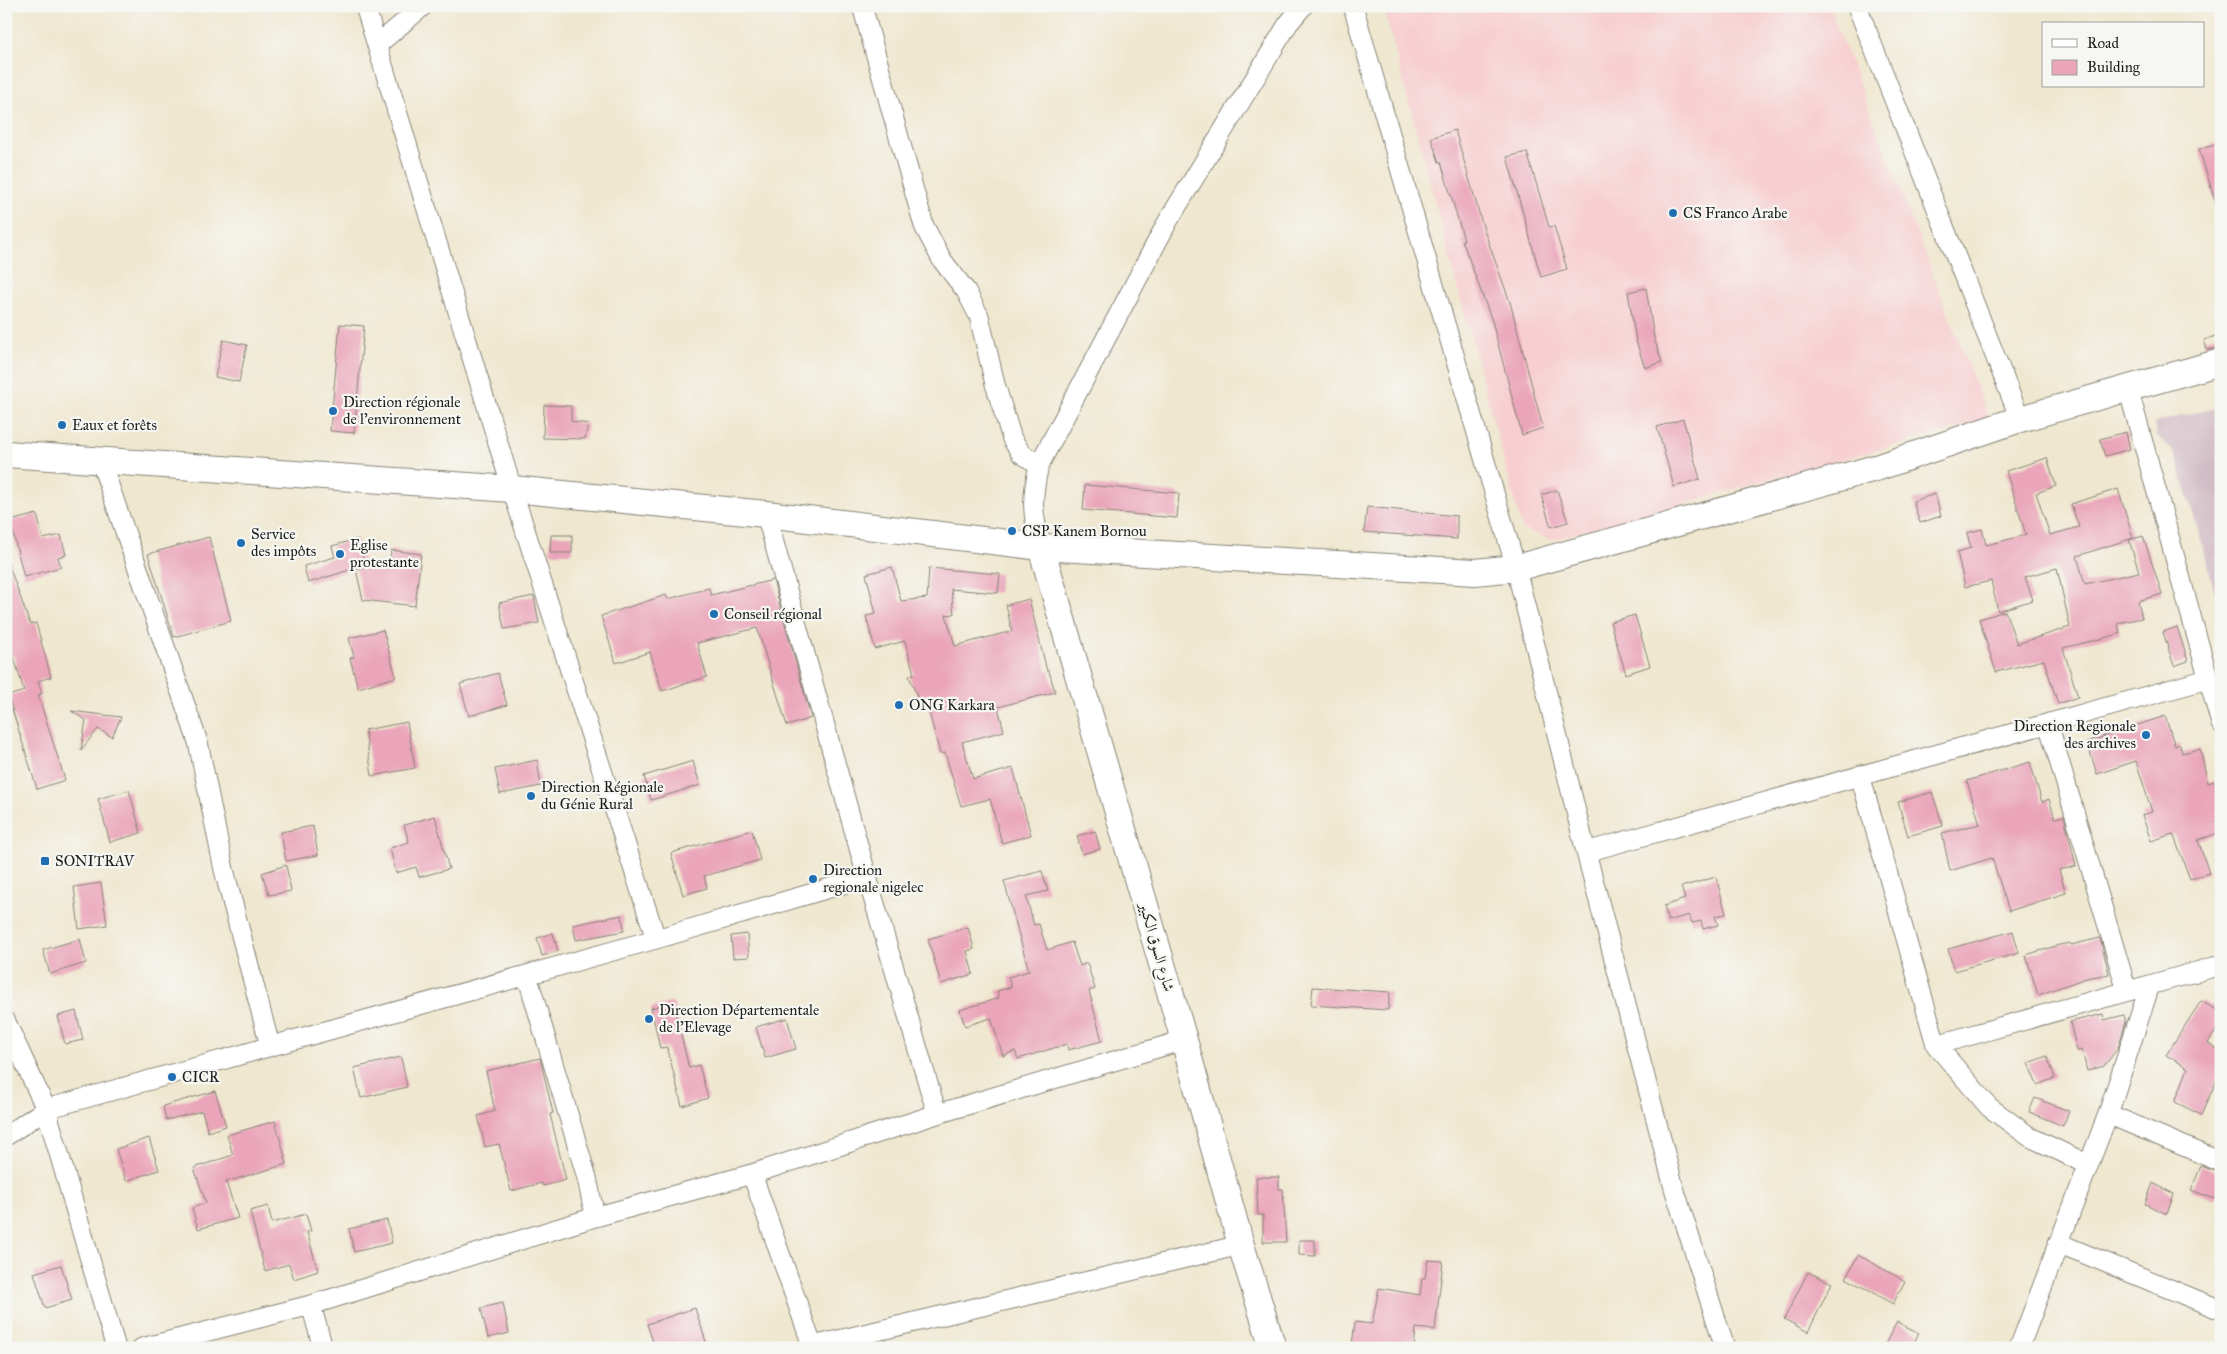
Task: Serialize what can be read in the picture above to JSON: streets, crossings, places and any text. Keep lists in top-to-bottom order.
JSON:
{
  "streets": {
    "street": ["شارع السوق الكبير"]
  },
  "places": {
    "other": [
      "CS Franco Arabe",
      "Direction régionale de l'environnement",
      "Eaux et forêts",
      "CSP Kanem Bornou",
      "Service des impôts",
      "Eglise protestante",
      "Conseil régional",
      "ONG Karkara",
      "Direction Regionale des archives",
      "Direction Régionale du Génie Rural",
      "Direction regionale nigelec",
      "Direction Départementale de l'Elevage",
      "CICR"
    ],
    "transit": ["SONITRAV"]
  },
  "legend": ["Road", "Building"]
}
